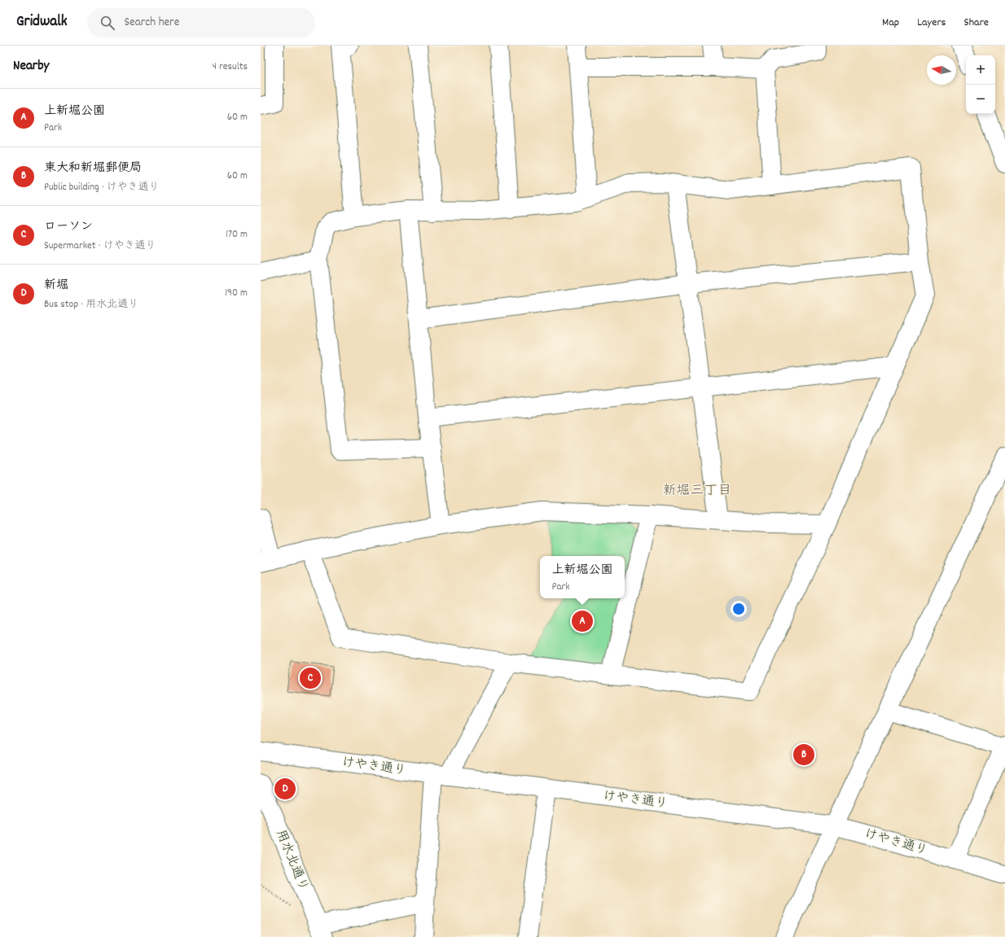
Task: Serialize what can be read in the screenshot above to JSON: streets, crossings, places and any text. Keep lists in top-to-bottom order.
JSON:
{
  "streets": {
    "street": ["けやき通り", "用水北通り"]
  },
  "districts": ["新堀三丁目"],
  "north": "left",
  "page": {
    "header": "Gridwalk",
    "search": "Search here",
    "nav": ["Map", "Layers", "Share"],
    "heading": ["Nearby", "4 results"],
    "map_buttons": ["+", "−"],
    "list": [
      {
        "mark": "A",
        "name": "上新堀公園",
        "note": "Park",
        "value": "60 m"
      },
      {
        "mark": "B",
        "name": "東大和新堀郵便局",
        "note": "Public building · けやき通り",
        "value": "60 m"
      },
      {
        "mark": "C",
        "name": "ローソン",
        "note": "Supermarket · けやき通り",
        "value": "170 m"
      },
      {
        "mark": "D",
        "name": "新堀",
        "note": "Bus stop · 用水北通り",
        "value": "190 m"
      }
    ],
    "popup": ["上新堀公園", "Park"],
    "pins": [
      "A",
      "C",
      "B",
      "D"
    ]
  }
}
